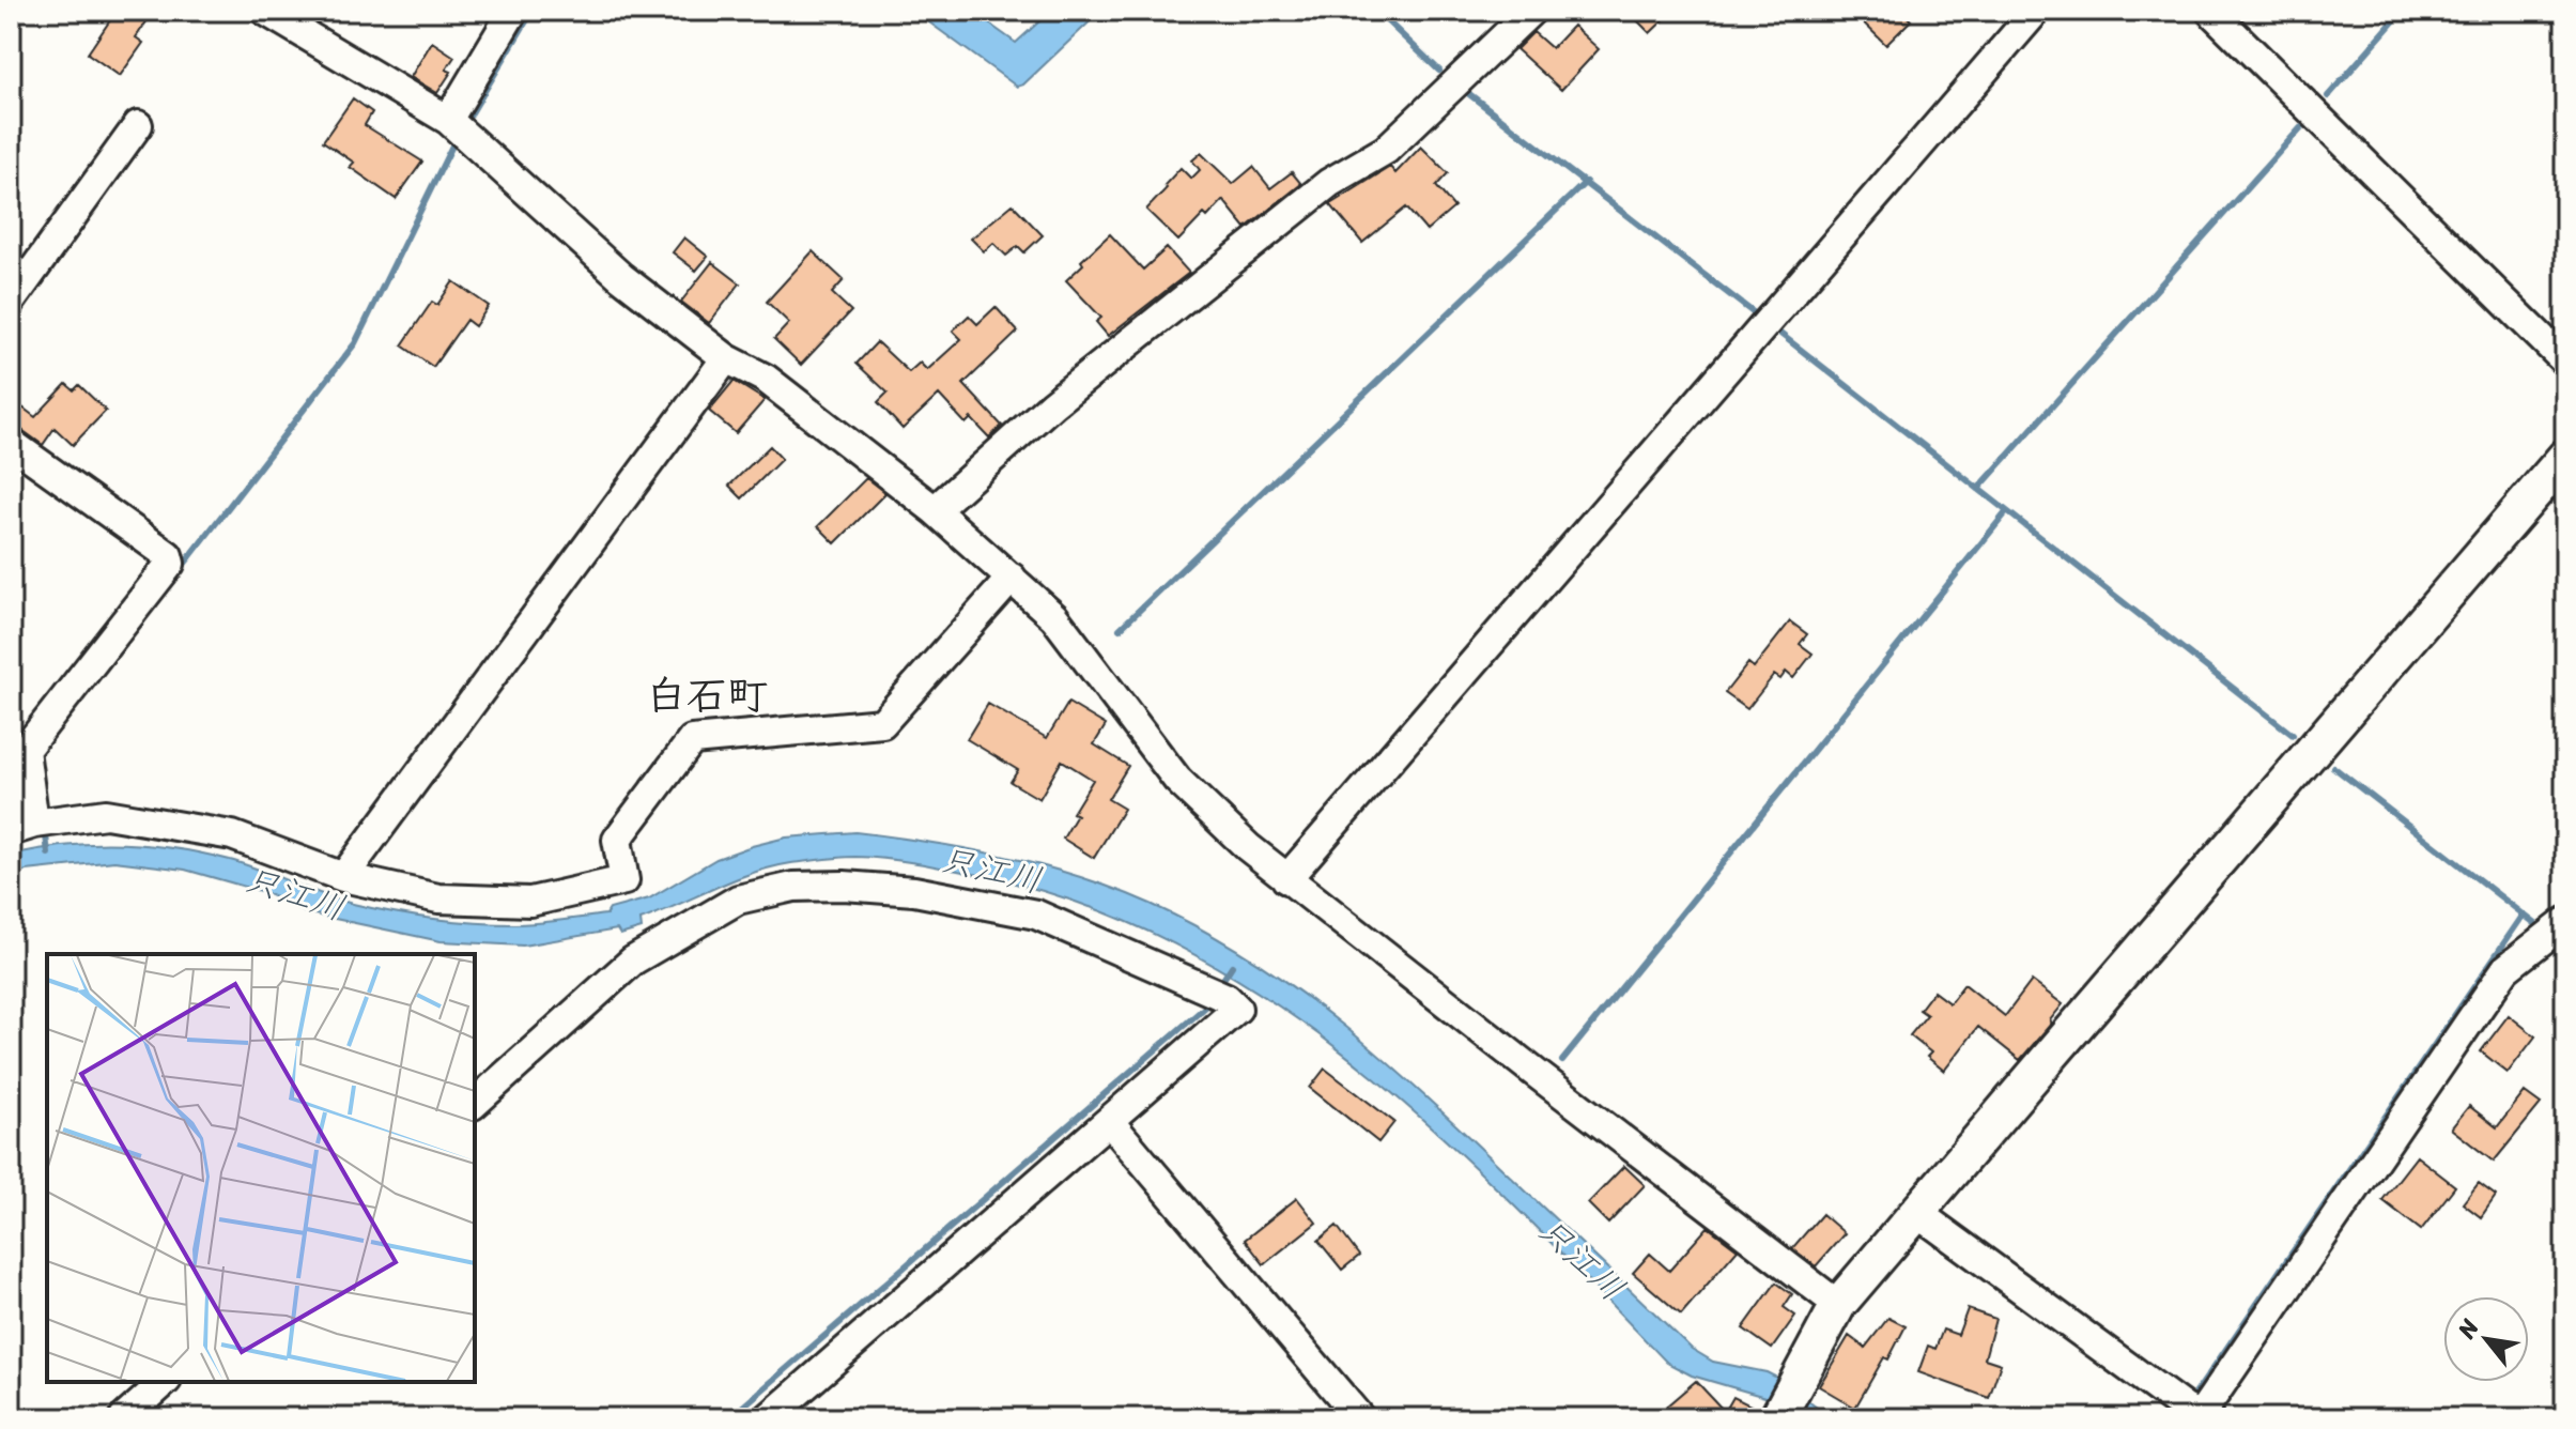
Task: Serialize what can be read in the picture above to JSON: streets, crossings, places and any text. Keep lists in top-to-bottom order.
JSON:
{
  "districts": ["白石町"],
  "water": ["只江川"],
  "north": "top left"
}
